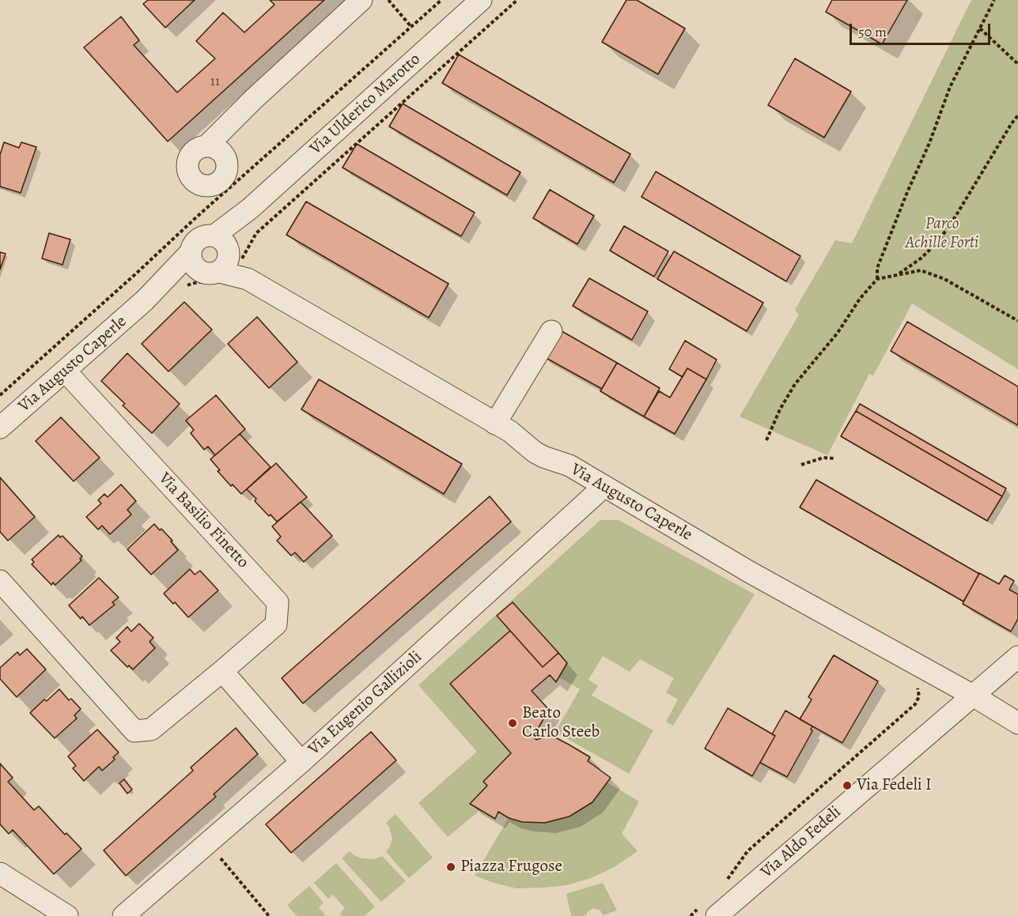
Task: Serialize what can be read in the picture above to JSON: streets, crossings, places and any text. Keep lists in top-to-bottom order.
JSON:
{
  "streets": {
    "street": [
      "Via Ulderico Marotto",
      "Via Augusto Caperle",
      "Via Basilio Finetto",
      "Via Eugenio Gallizioli",
      "Via Aldo Fedeli"
    ]
  },
  "crossings": [
    ["Via Ulderico Marotto", "Via Augusto Caperle"],
    ["Via Augusto Caperle", "Via Basilio Finetto"],
    ["Via Augusto Caperle", "Via Eugenio Gallizioli"],
    ["Via Augusto Caperle", "Via Aldo Fedeli"]
  ],
  "parks": ["Parco Achille Forti"],
  "places": ["Beato Carlo Steeb", "Via Fedeli I", "Piazza Frugose"],
  "house_numbers": ["11"],
  "scale_bar": "50 m"
}
